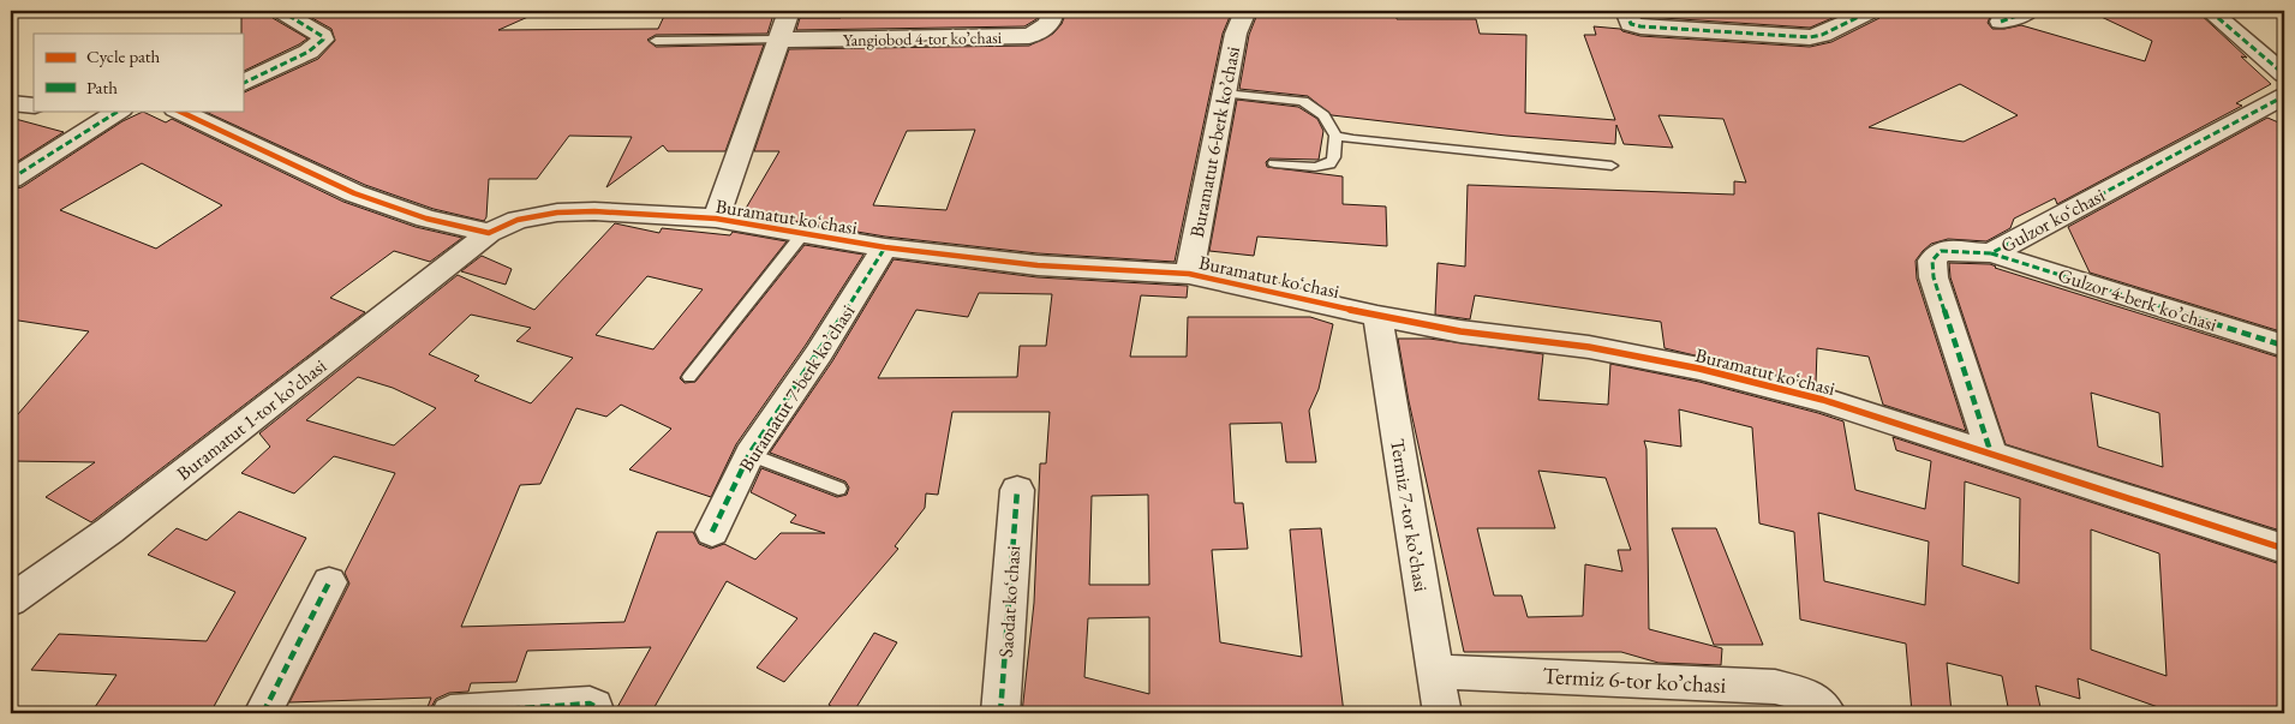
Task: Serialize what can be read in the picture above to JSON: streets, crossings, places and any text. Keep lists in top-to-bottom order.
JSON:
{
  "streets": {
    "street": [
      "Yangiobod 4-tor koʼchasi",
      "Buramatut 6-berk koʼchasi",
      "Buramatut koʻchasi",
      "Gulzor koʻchasi",
      "Gulzor 4-berk koʼchasi",
      "Buramatut 7-berk koʼchasi",
      "Buramatut 1-tor koʼchasi",
      "Termiz 7-tor koʼchasi",
      "Saodat koʻchasi",
      "Termiz 6-tor koʼchasi"
    ]
  },
  "crossings": [
    ["Buramatut 6-berk koʼchasi", "Buramatut koʻchasi"],
    ["Buramatut koʻchasi", "Gulzor koʻchasi"],
    ["Buramatut koʻchasi", "Buramatut 7-berk koʼchasi"],
    ["Buramatut koʻchasi", "Buramatut 1-tor koʼchasi"],
    ["Buramatut koʻchasi", "Termiz 7-tor koʼchasi"],
    ["Gulzor koʻchasi", "Gulzor 4-berk koʼchasi"],
    ["Termiz 7-tor koʼchasi", "Termiz 6-tor koʼchasi"]
  ],
  "legend": ["Cycle path", "Path"]
}
